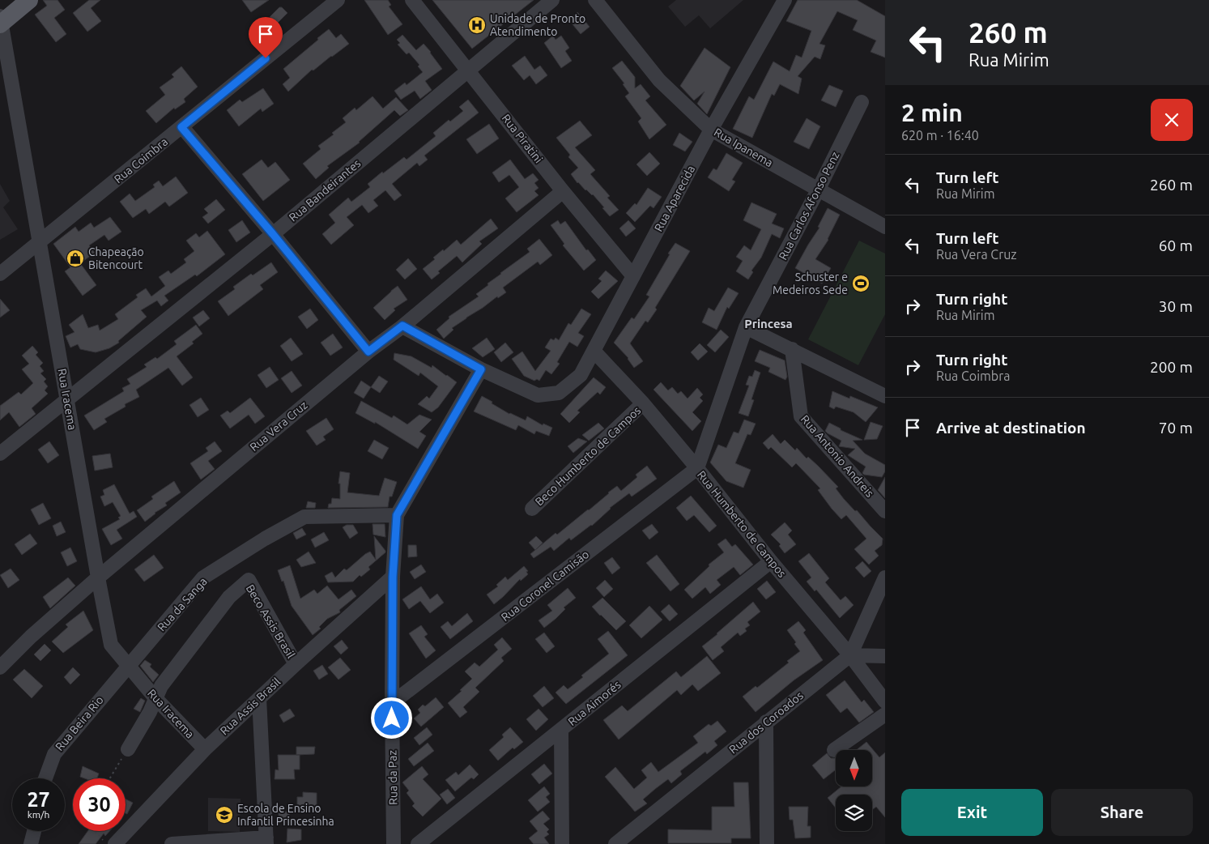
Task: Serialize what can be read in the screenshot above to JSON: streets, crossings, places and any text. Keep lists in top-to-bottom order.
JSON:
{
  "streets": {
    "street": [
      "Rua Piratini",
      "Rua Ipanema",
      "Rua Coimbra",
      "Rua Bandeirantes",
      "Rua Aparecida",
      "Rua Carlos Afonso Penz",
      "Rua Iracema",
      "Rua Vera Cruz",
      "Beco Humberto de Campos",
      "Rua Antonio Andreis",
      "Rua Humberto de Campos",
      "Rua Coronel Camisão",
      "Rua da Sanga",
      "Beco Assis Brasil",
      "Rua Aimorés",
      "Rua Assis Brasil",
      "Rua dos Coroados",
      "Rua Beira Rio",
      "Rua da Paz"
    ]
  },
  "crossings": [
    ["Rua Piratini", "Rua Bandeirantes"],
    ["Rua Piratini", "Rua Aparecida"],
    ["Rua Piratini", "Rua Vera Cruz"],
    ["Rua Ipanema", "Rua Aparecida"],
    ["Rua Ipanema", "Rua Carlos Afonso Penz"],
    ["Rua Coimbra", "Rua Iracema"],
    ["Rua Bandeirantes", "Rua Iracema"],
    ["Rua Aparecida", "Rua Humberto de Campos"],
    ["Rua Aparecida", "Rua da Paz"],
    ["Rua Carlos Afonso Penz", "Rua Humberto de Campos"],
    ["Rua Carlos Afonso Penz", "Rua Coronel Camisão"],
    ["Rua Iracema", "Rua Vera Cruz"],
    ["Rua Iracema", "Rua da Sanga"],
    ["Rua Iracema", "Beco Assis Brasil"],
    ["Rua Iracema", "Rua Assis Brasil"],
    ["Rua Iracema", "Rua Beira Rio"],
    ["Beco Humberto de Campos", "Rua Humberto de Campos"],
    ["Rua Humberto de Campos", "Rua Coronel Camisão"],
    ["Rua Humberto de Campos", "Rua Aimorés"],
    ["Rua Humberto de Campos", "Rua dos Coroados"],
    ["Rua Coronel Camisão", "Rua da Paz"],
    ["Rua da Sanga", "Rua Beira Rio"],
    ["Rua da Sanga", "Rua da Paz"],
    ["Beco Assis Brasil", "Rua Assis Brasil"],
    ["Rua Assis Brasil", "Rua da Paz"]
  ],
  "districts": ["Princesa"],
  "places": {
    "hospital": ["Unidade de Pronto Atendimento"],
    "shop": ["Chapeação Bitencourt"],
    "sports": ["Schuster e Medeiros Sede"],
    "school or university": ["Escola de Ensino Infantil Princesinha"]
  },
  "north": "bottom",
  "page": {
    "turn": ["260 m", "Rua Mirim"],
    "heading": ["2 min", "620 m · 16:40"],
    "list": [
      {
        "name": "Turn left",
        "note": "Rua Mirim",
        "value": "260 m"
      },
      {
        "name": "Turn left",
        "note": "Rua Vera Cruz",
        "value": "60 m"
      },
      {
        "name": "Turn right",
        "note": "Rua Mirim",
        "value": "30 m"
      },
      {
        "name": "Turn right",
        "note": "Rua Coimbra",
        "value": "200 m"
      },
      {
        "name": "Arrive at destination",
        "value": "70 m"
      }
    ],
    "speed": "27 km/h",
    "limit": "30",
    "buttons": ["Exit", "Share"]
  }
}
